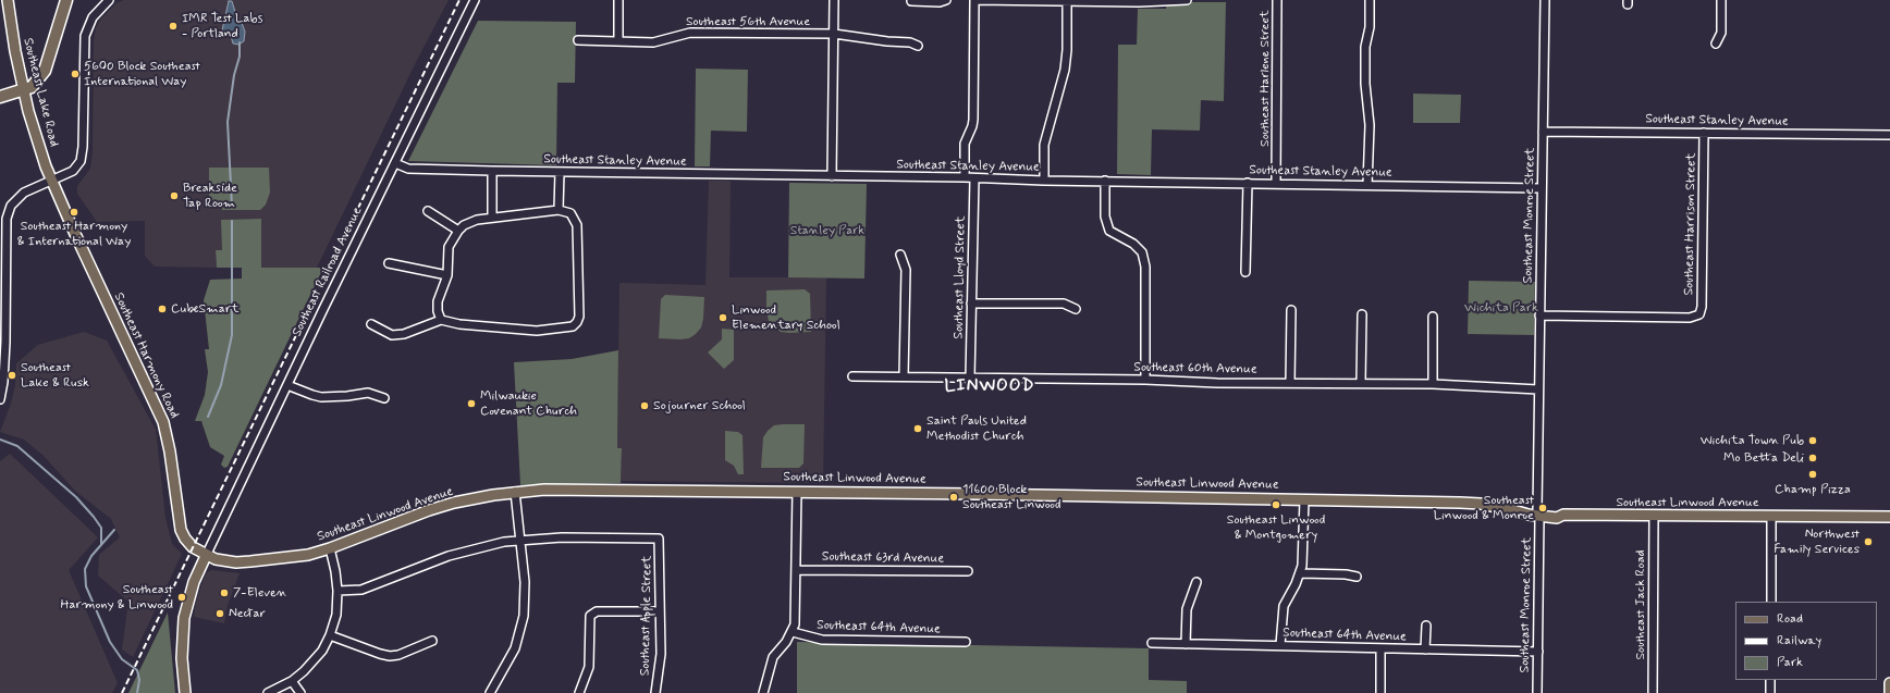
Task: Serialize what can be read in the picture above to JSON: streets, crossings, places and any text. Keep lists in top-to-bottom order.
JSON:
{
  "streets": {
    "main road": ["Southeast Lake Road", "Southeast Harmony Road", "Southeast Linwood Avenue"],
    "street": [
      "Southeast 56th Avenue",
      "Southeast Harlene Street",
      "Southeast Stanley Avenue",
      "Southeast Monroe Street",
      "Southeast Harrison Street",
      "Southeast Railroad Avenue",
      "Southeast Lloyd Street",
      "Southeast 60th Avenue",
      "Southeast 63rd Avenue",
      "Southeast Jack Road",
      "Southeast Apple Street",
      "Southeast 64th Avenue"
    ]
  },
  "crossings": [
    ["Southeast Harlene Street", "Southeast Stanley Avenue"],
    ["Southeast Lake Road", "Southeast Harmony Road"],
    ["Southeast Stanley Avenue", "Southeast Monroe Street"],
    ["Southeast Stanley Avenue", "Southeast Harrison Street"],
    ["Southeast Stanley Avenue", "Southeast Railroad Avenue"],
    ["Southeast Stanley Avenue", "Southeast Lloyd Street"],
    ["Southeast Monroe Street", "Southeast Harrison Street"],
    ["Southeast Monroe Street", "Southeast 60th Avenue"],
    ["Southeast Monroe Street", "Southeast Linwood Avenue"],
    ["Southeast Monroe Street", "Southeast 64th Avenue"],
    ["Southeast Railroad Avenue", "Southeast Harmony Road"],
    ["Southeast Railroad Avenue", "Southeast Linwood Avenue"],
    ["Southeast Lloyd Street", "Southeast 60th Avenue"],
    ["Southeast Harmony Road", "Southeast Linwood Avenue"],
    ["Southeast Linwood Avenue", "Southeast Jack Road"]
  ],
  "districts": ["LINWOOD"],
  "parks": ["Stanley Park", "Wichita Park"],
  "places": [
    "IMR Test Labs - Portland",
    "5600 Block Southeast International Way",
    "Breakside Tap Room",
    "Southeast Harmony & International Way",
    "CubeSmart",
    "Linwood Elementary School",
    "Southeast Lake & Rusk",
    "Milwaukie Covenant Church",
    "Sojourner School",
    "Saint Pauls United Methodist Church",
    "Wichita Town Pub",
    "Mo Betta Deli",
    "Champ Pizza",
    "11600 Block Southeast Linwood",
    "Southeast Linwood & Montgomery",
    "Southeast Linwood & Monroe",
    "Northwest Family Services",
    "7-Eleven",
    "Southeast Harmony & Linwood",
    "Nectar"
  ],
  "legend": ["Road", "Railway", "Park"]
}
